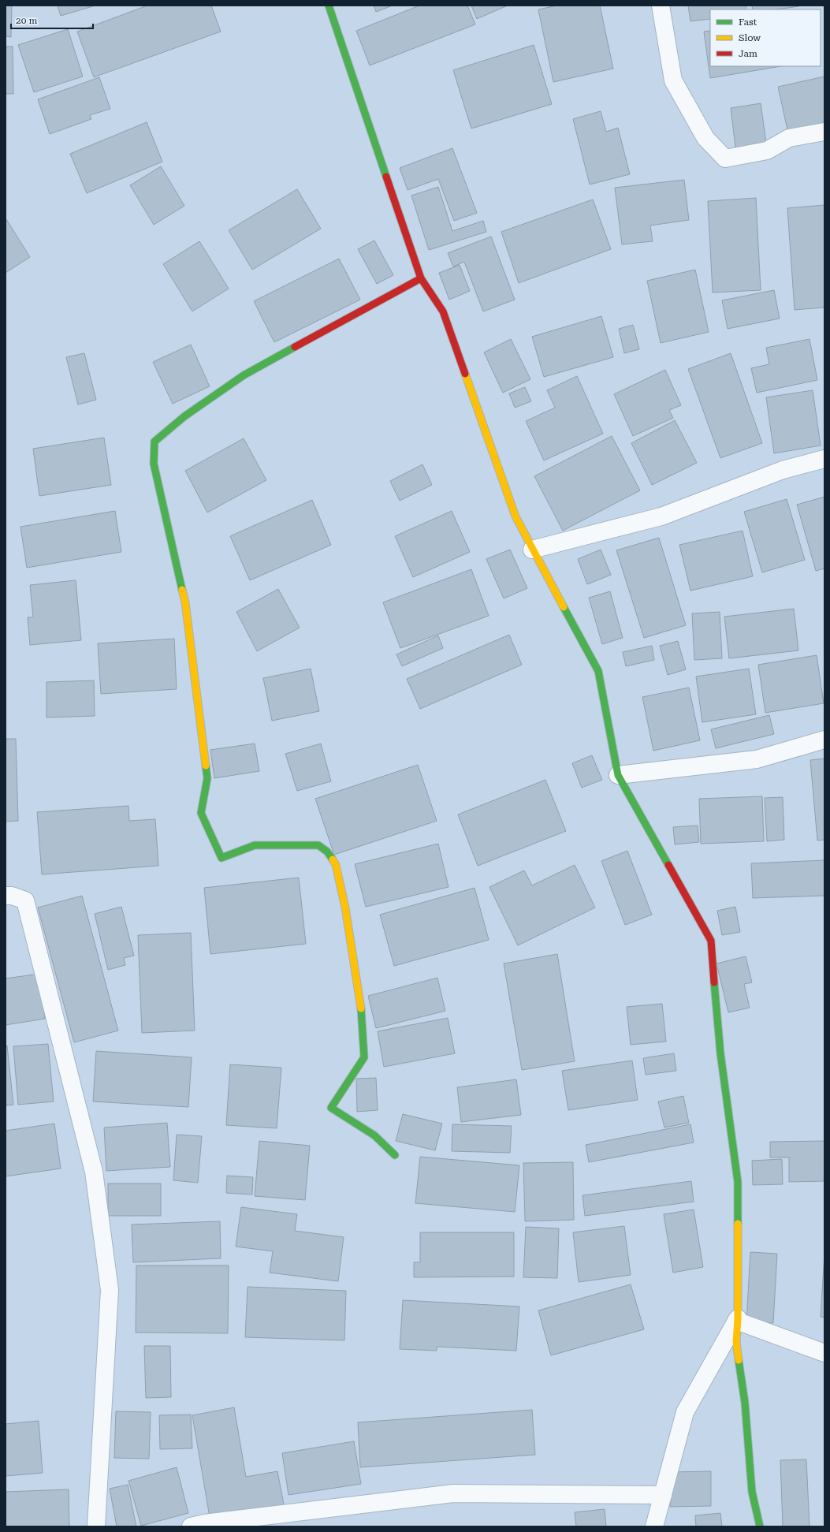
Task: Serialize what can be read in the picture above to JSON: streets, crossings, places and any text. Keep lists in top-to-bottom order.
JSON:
{
  "legend": ["Fast", "Slow", "Jam"],
  "scale_bar": "20 m"
}
